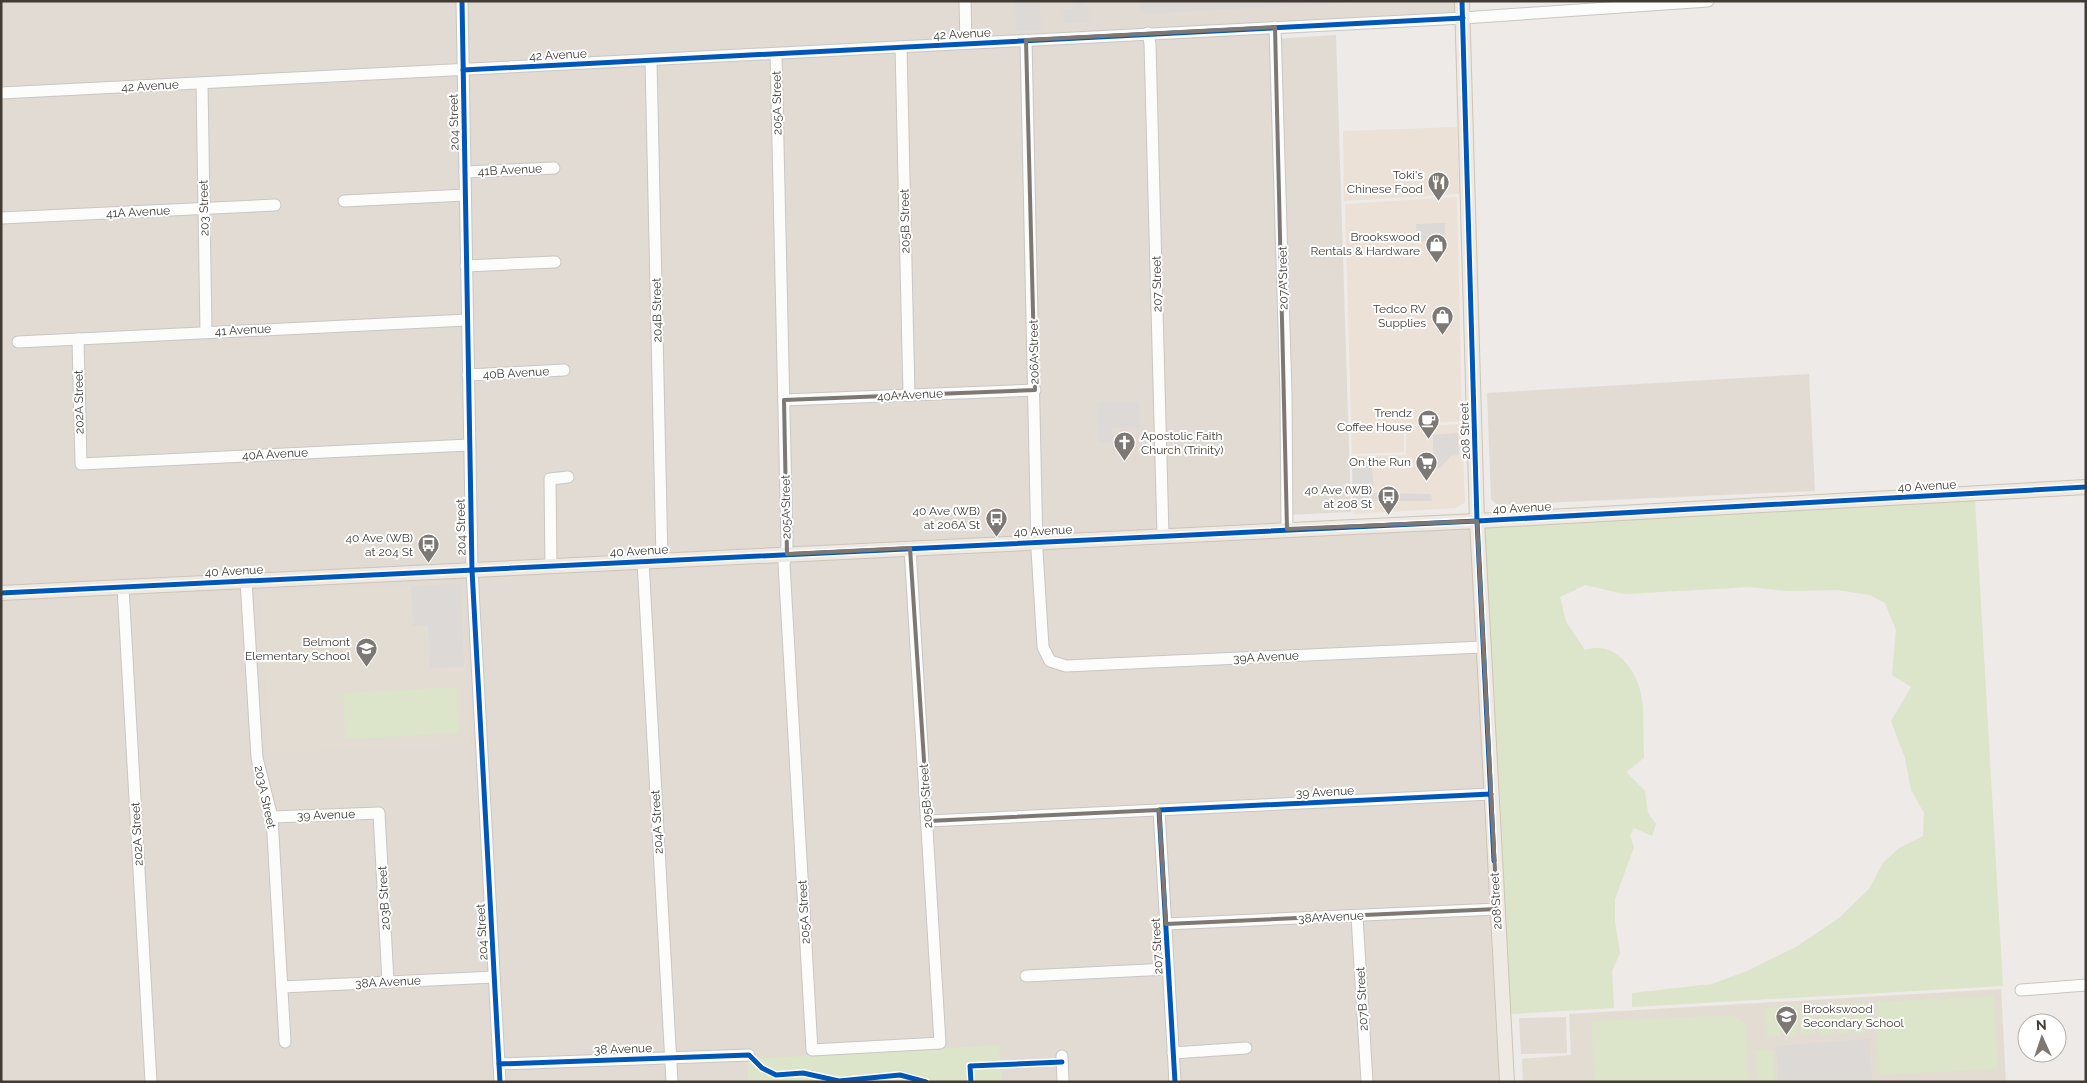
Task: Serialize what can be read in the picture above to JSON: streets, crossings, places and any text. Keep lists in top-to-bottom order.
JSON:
{
  "streets": {
    "main road": ["208 Street", "40 Avenue"],
    "street": [
      "42 Avenue",
      "205A Street",
      "204 Street",
      "41B Avenue",
      "203 Street",
      "41A Avenue",
      "205B Street",
      "207A Street",
      "207 Street",
      "204B Street",
      "41 Avenue",
      "206A Street",
      "40B Avenue",
      "40A Avenue",
      "202A Street",
      "39A Avenue",
      "39 Avenue",
      "203A Street",
      "204A Street",
      "203B Street",
      "38A Avenue",
      "207B Street",
      "38 Avenue"
    ]
  },
  "crossings": [
    ["42 Avenue", "205A Street"],
    ["42 Avenue", "204 Street"],
    ["42 Avenue", "203 Street"],
    ["42 Avenue", "205B Street"],
    ["42 Avenue", "207A Street"],
    ["42 Avenue", "207 Street"],
    ["42 Avenue", "204B Street"],
    ["42 Avenue", "206A Street"],
    ["42 Avenue", "208 Street"],
    ["205A Street", "205B Street"],
    ["205A Street", "40A Avenue"],
    ["205A Street", "40 Avenue"],
    ["204 Street", "41B Avenue"],
    ["204 Street", "41 Avenue"],
    ["204 Street", "40B Avenue"],
    ["204 Street", "40A Avenue"],
    ["204 Street", "40 Avenue"],
    ["204 Street", "38A Avenue"],
    ["204 Street", "38 Avenue"],
    ["203 Street", "41A Avenue"],
    ["203 Street", "41 Avenue"],
    ["205B Street", "40A Avenue"],
    ["205B Street", "40 Avenue"],
    ["205B Street", "39 Avenue"],
    ["207A Street", "40 Avenue"],
    ["207 Street", "40 Avenue"],
    ["207 Street", "39 Avenue"],
    ["207 Street", "38A Avenue"],
    ["204B Street", "40 Avenue"],
    ["41 Avenue", "202A Street"],
    ["206A Street", "40A Avenue"],
    ["206A Street", "40 Avenue"],
    ["206A Street", "39A Avenue"],
    ["40A Avenue", "202A Street"],
    ["202A Street", "40 Avenue"],
    ["208 Street", "40 Avenue"],
    ["208 Street", "39A Avenue"],
    ["208 Street", "39 Avenue"],
    ["208 Street", "38A Avenue"],
    ["40 Avenue", "203A Street"],
    ["40 Avenue", "204A Street"],
    ["39 Avenue", "203A Street"],
    ["39 Avenue", "203B Street"],
    ["203A Street", "38A Avenue"],
    ["204A Street", "38 Avenue"],
    ["203B Street", "38A Avenue"],
    ["38A Avenue", "207B Street"]
  ],
  "places": {
    "restaurant": ["Toki's Chinese Food"],
    "shop": ["Brookswood Rentals & Hardware", "Tedco RV Supplies"],
    "cafe": ["Trendz Coffee House"],
    "church": ["Apostolic Faith Church (Trinity)"],
    "supermarket": ["On the Run"],
    "bus stop": ["40 Ave (WB) at 208 St", "40 Ave (WB) at 206A St", "40 Ave (WB) at 204 St"],
    "school or university": ["Belmont Elementary School", "Brookswood Secondary School"]
  },
  "north": "top"
}
